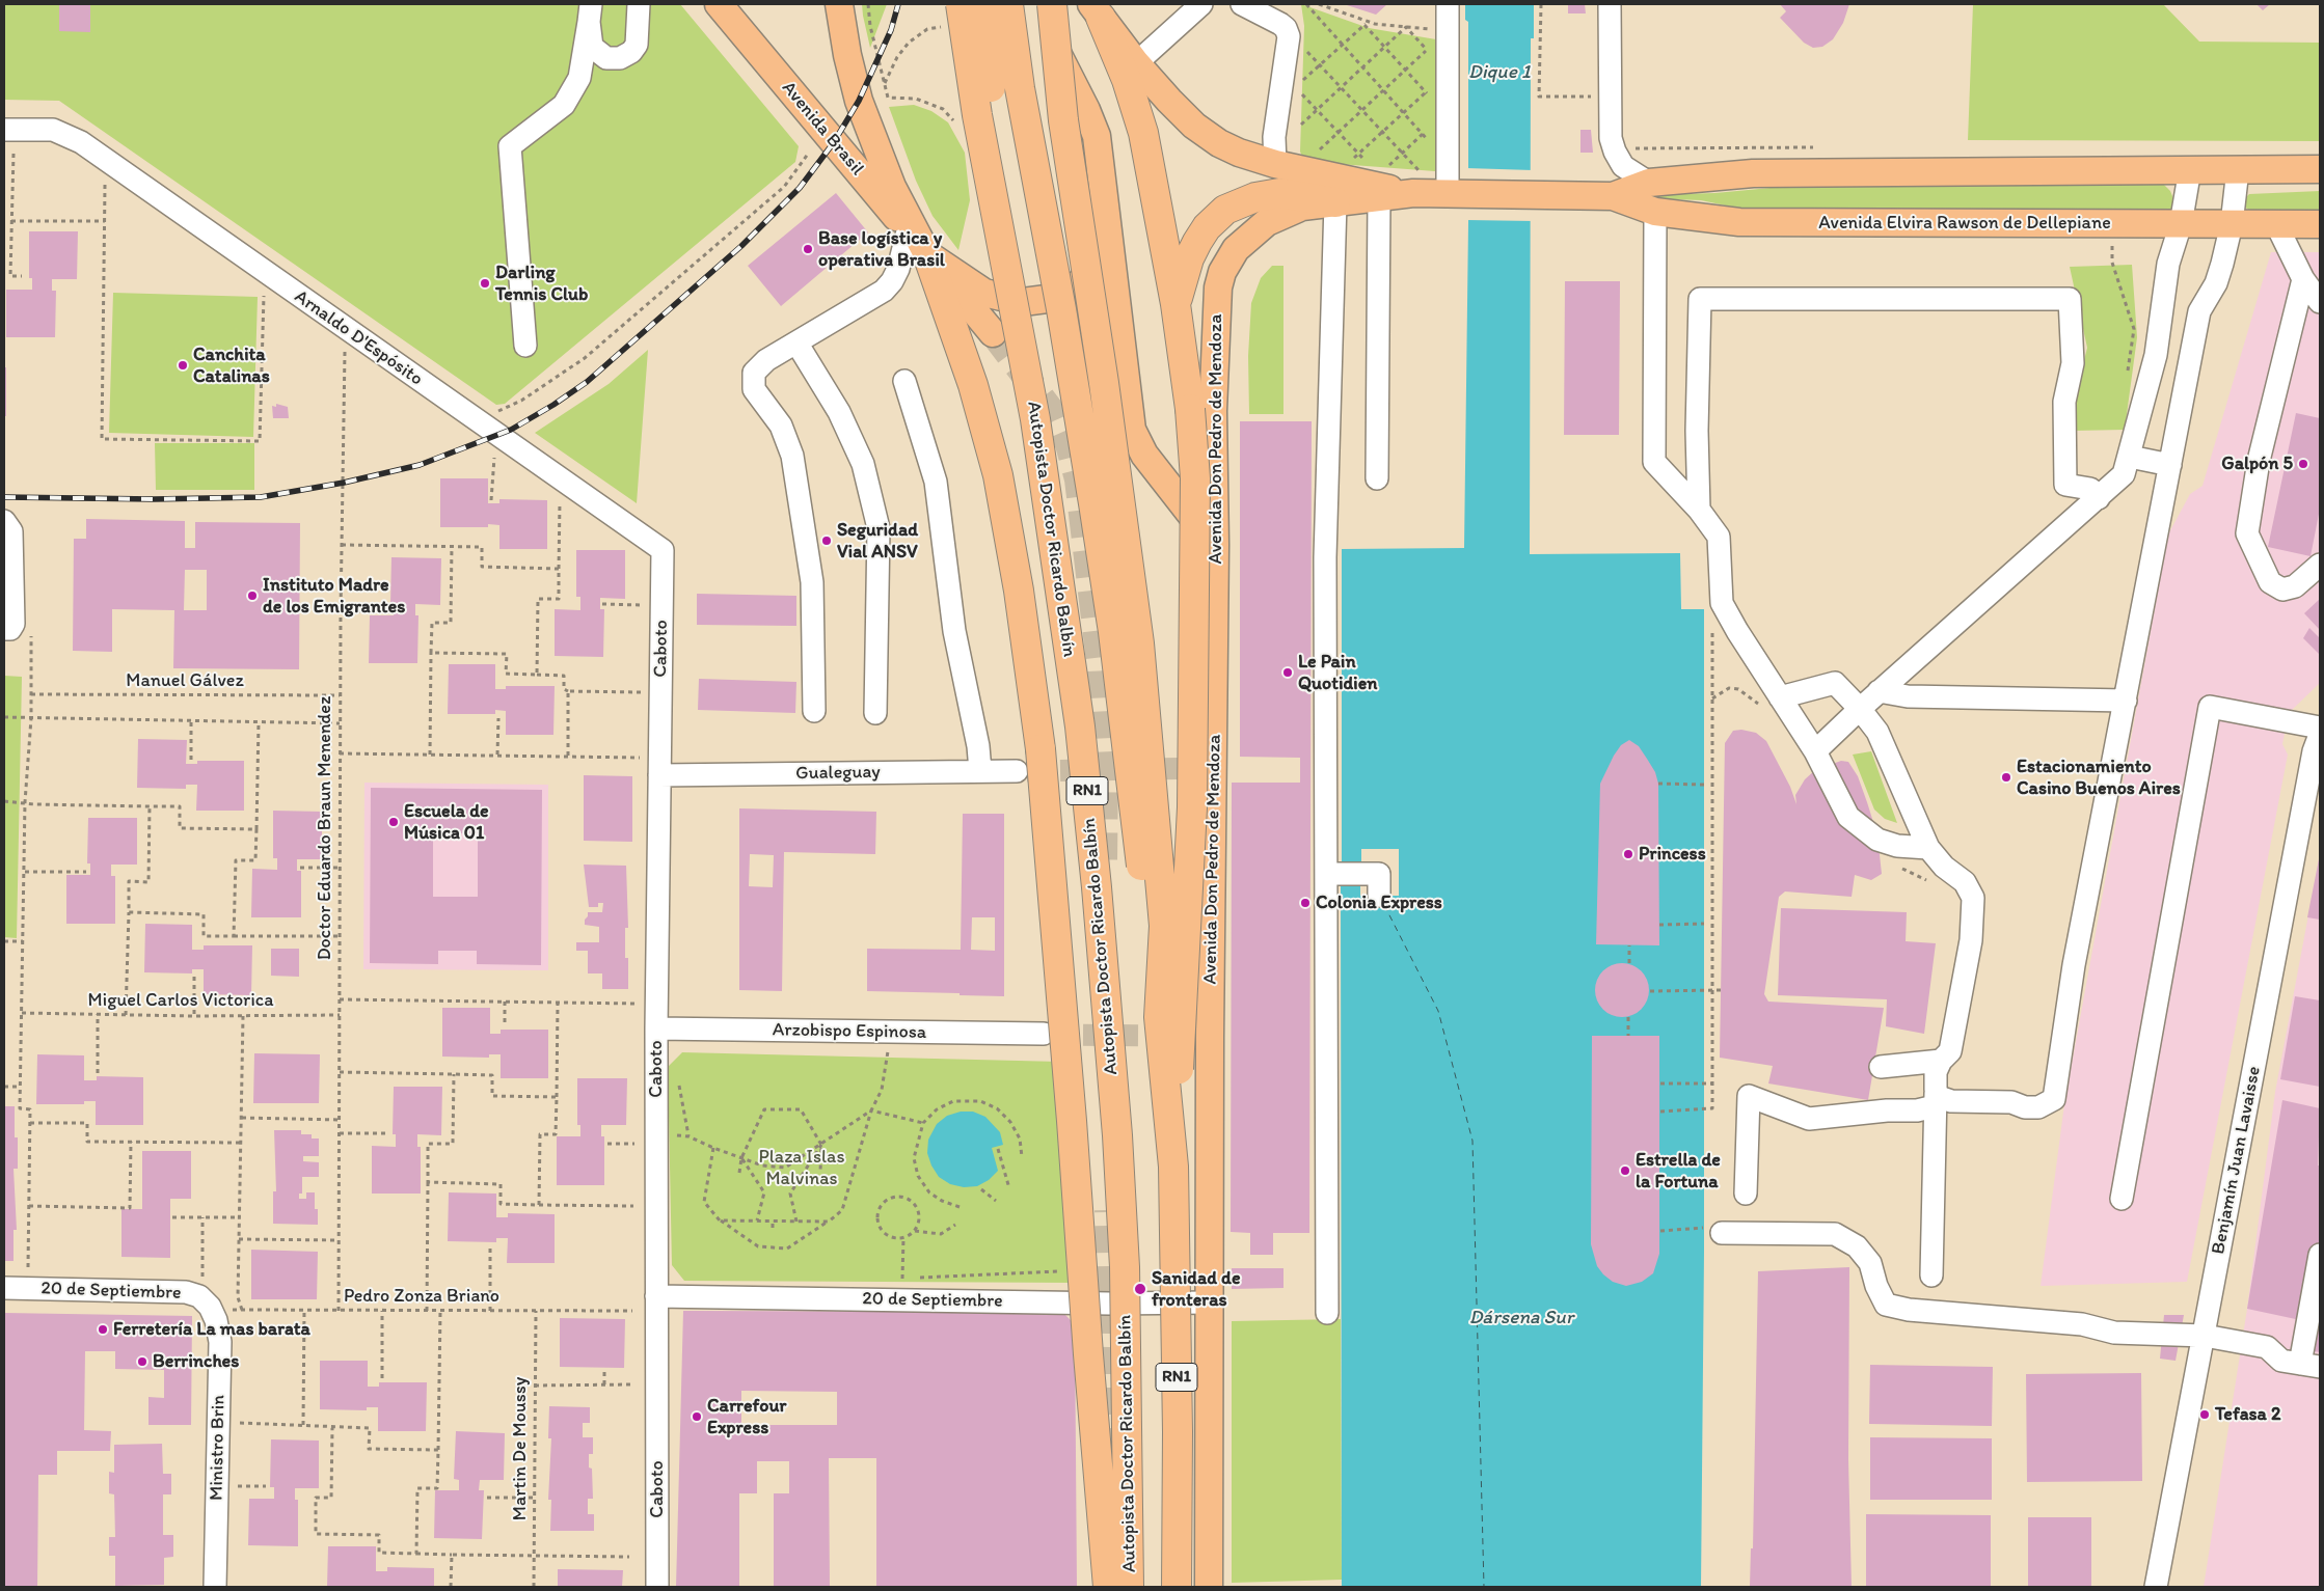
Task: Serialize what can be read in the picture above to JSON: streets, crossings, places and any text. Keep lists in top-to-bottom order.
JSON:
{
  "streets": {
    "highway": ["Autopista Doctor Ricardo Balbín", "RN1"],
    "main road": ["Avenida Brasil", "Avenida Elvira Rawson de Dellepiane", "Avenida Don Pedro de Mendoza"],
    "street": [
      "Arnaldo D'Espósito",
      "Caboto",
      "Gualeguay",
      "Arzobispo Espinosa",
      "Benjamín Juan Lavaisse",
      "20 de Septiembre",
      "Ministro Brin"
    ],
    "path": [
      "Manuel Gálvez",
      "Doctor Eduardo Braun Menendez",
      "Miguel Carlos Victorica",
      "Pedro Zonza Briano",
      "Martin De Moussy"
    ]
  },
  "crossings": [
    ["Avenida Elvira Rawson de Dellepiane", "Avenida Don Pedro de Mendoza"],
    ["Arnaldo D'Espósito", "Caboto"],
    ["Avenida Don Pedro de Mendoza", "20 de Septiembre"],
    ["Caboto", "Gualeguay"],
    ["Caboto", "Arzobispo Espinosa"],
    ["Caboto", "20 de Septiembre"],
    ["Manuel Gálvez", "Doctor Eduardo Braun Menendez"],
    ["Doctor Eduardo Braun Menendez", "Miguel Carlos Victorica"],
    ["Doctor Eduardo Braun Menendez", "Pedro Zonza Briano"],
    ["20 de Septiembre", "Pedro Zonza Briano"],
    ["20 de Septiembre", "Ministro Brin"],
    ["Pedro Zonza Briano", "Ministro Brin"],
    ["Pedro Zonza Briano", "Martin De Moussy"]
  ],
  "water": ["Dique 1", "Dársena Sur"],
  "parks": ["Plaza Islas Malvinas"],
  "places": [
    "Base logística y operativa Brasil",
    "Darling Tennis Club",
    "Canchita Catalinas",
    "Galpón 5",
    "Seguridad Vial ANSV",
    "Instituto Madre de los Emigrantes",
    "Le Pain Quotidien",
    "Estacionamiento Casino Buenos Aires",
    "Escuela de Música 01",
    "Princess",
    "Colonia Express",
    "Estrella de la Fortuna",
    "Sanidad de fronteras",
    "Ferretería La mas barata",
    "Berrinches",
    "Tefasa 2",
    "Carrefour Express"
  ]
}
